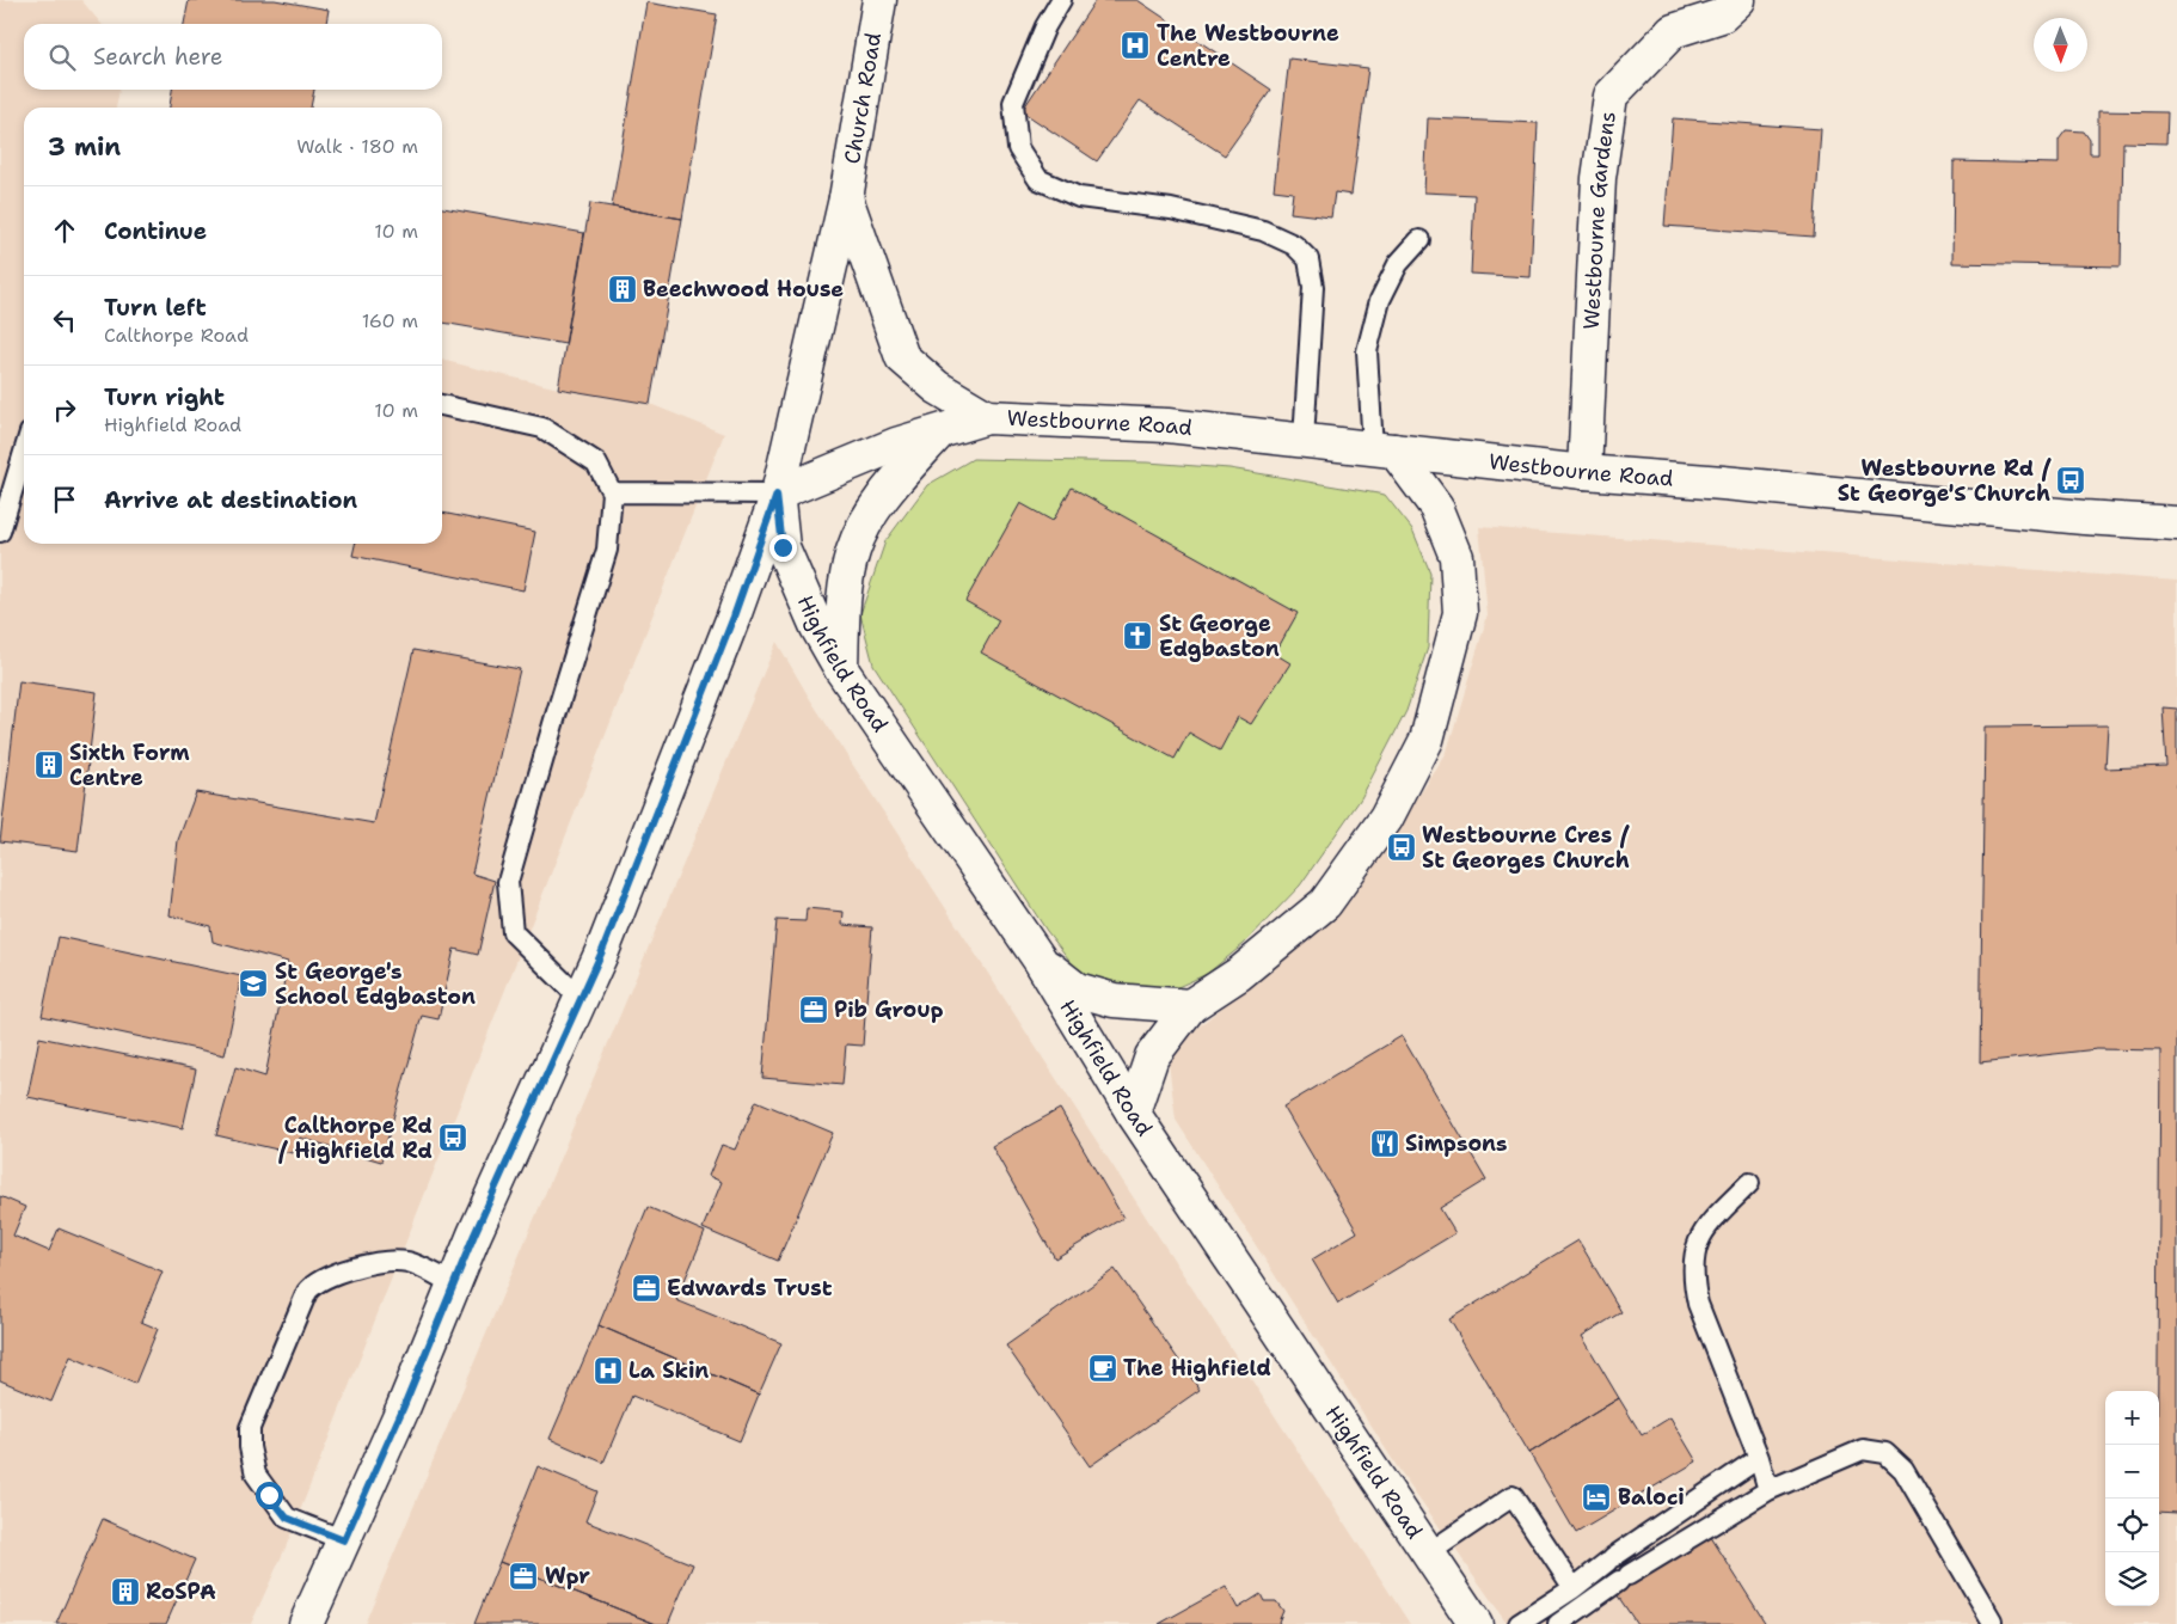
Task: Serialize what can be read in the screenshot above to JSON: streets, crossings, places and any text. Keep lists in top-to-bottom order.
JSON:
{
  "streets": {
    "main road": [
      "Church Road",
      "Westbourne Gardens",
      "Westbourne Road",
      "Highfield Road"
    ]
  },
  "crossings": [
    ["Church Road", "Highfield Road"],
    ["Westbourne Gardens", "Westbourne Road"]
  ],
  "places": {
    "hospital": ["The Westbourne Centre", "La Skin"],
    "building": ["Beechwood House", "Sixth Form Centre", "RoSPA"],
    "bus stop": ["Westbourne Rd / St George'S Church", "Westbourne Cres / St Georges Church", "Calthorpe Rd / Highfield Rd"],
    "church": ["St George Edgbaston"],
    "school or university": ["St George's School Edgbaston"],
    "office": ["Pib Group", "Edwards Trust", "Wpr"],
    "restaurant": ["Simpsons"],
    "cafe": ["The Highfield"],
    "hotel": ["Baloci"]
  },
  "north": "bottom",
  "page": {
    "search": "Search here",
    "heading": ["3 min", "Walk · 180 m"],
    "list": [
      ["Continue", "10 m"],
      ["Turn left", "Calthorpe Road", "160 m"],
      ["Turn right", "Highfield Road", "10 m"],
      "Arrive at destination"
    ],
    "map_buttons": ["+", "−"]
  }
}
